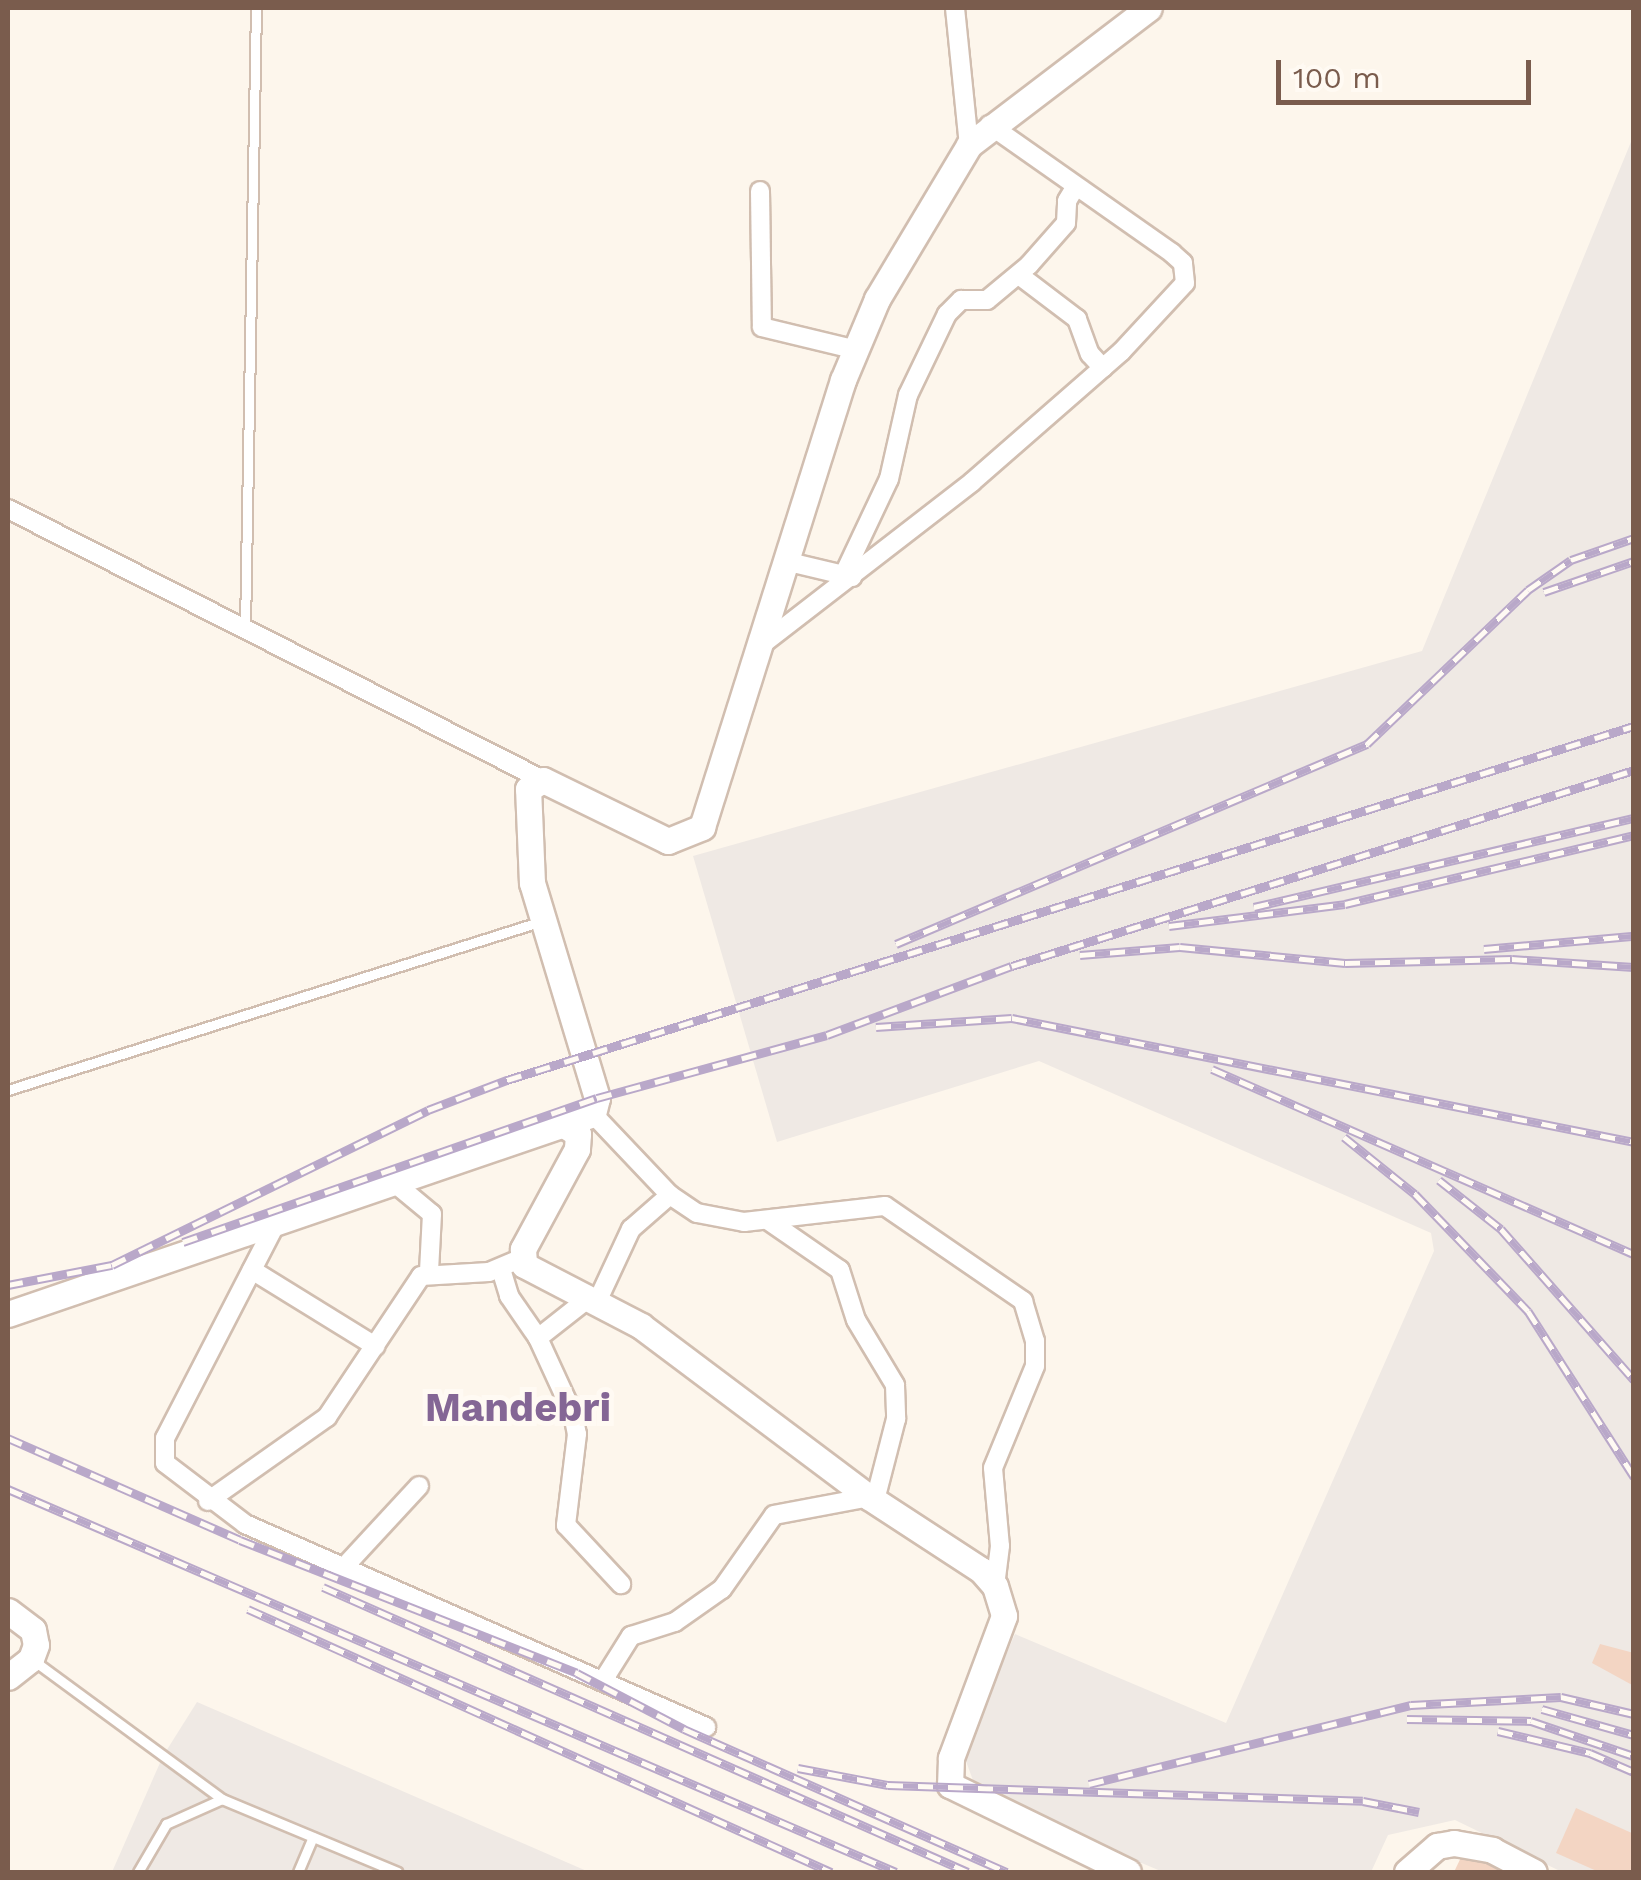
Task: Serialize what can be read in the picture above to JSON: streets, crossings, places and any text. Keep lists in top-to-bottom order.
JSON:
{
  "districts": ["Mandebri"],
  "scale_bar": "100 m"
}
